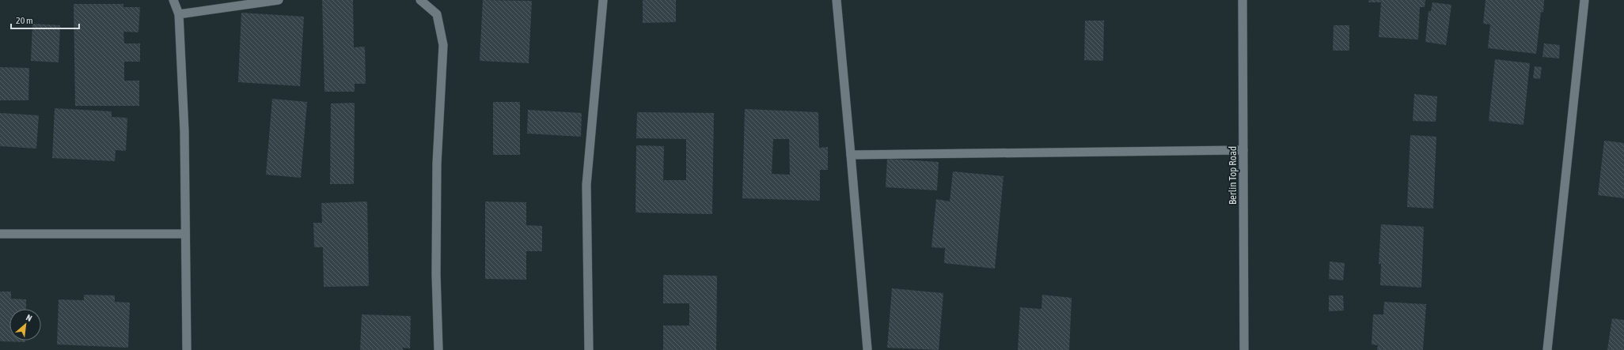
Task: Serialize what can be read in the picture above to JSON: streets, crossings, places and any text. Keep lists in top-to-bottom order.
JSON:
{
  "streets": {
    "street": ["Berlin Top Road"]
  },
  "scale_bar": "20 m",
  "north": "top right"
}
